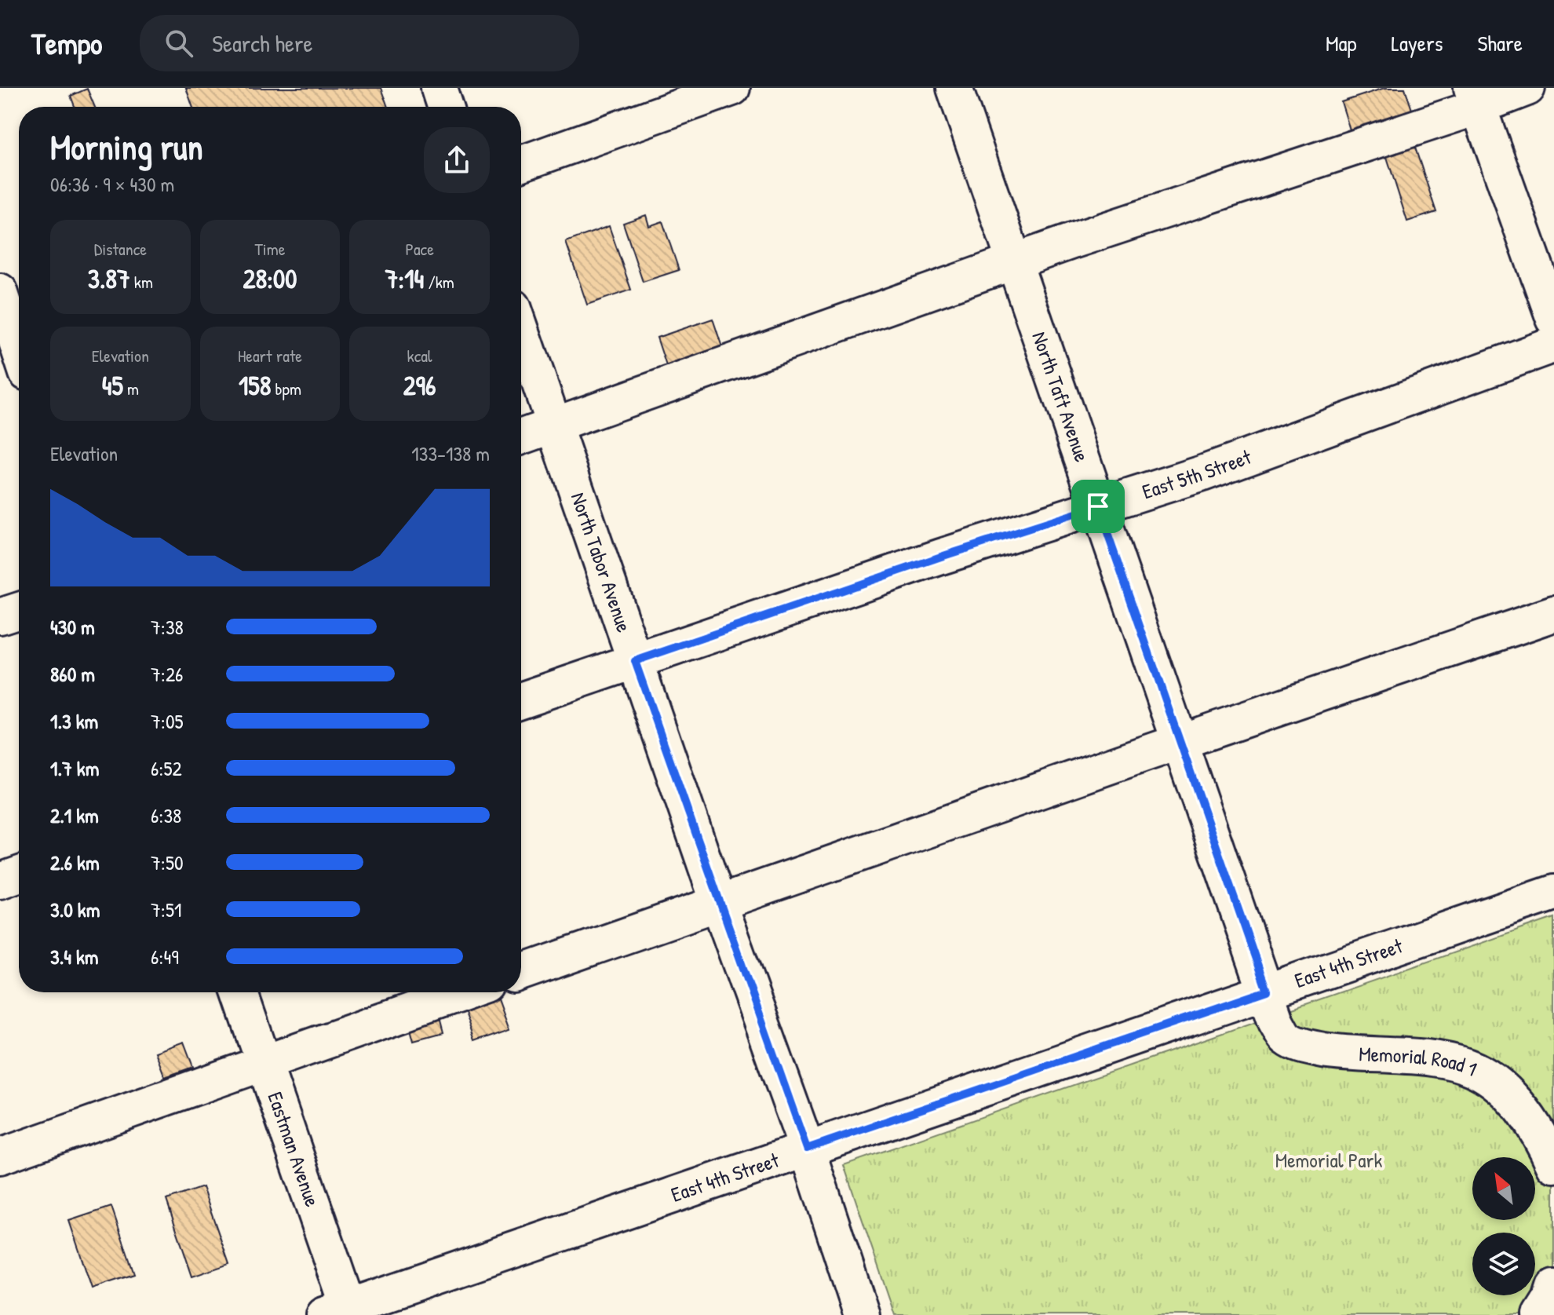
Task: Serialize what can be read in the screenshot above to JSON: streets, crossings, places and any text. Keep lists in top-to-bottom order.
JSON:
{
  "streets": {
    "street": [
      "North Taft Avenue",
      "East 5th Street",
      "North Tabor Avenue",
      "East 4th Street",
      "Memorial Road 1",
      "Eastman Avenue"
    ]
  },
  "crossings": [
    ["North Taft Avenue", "East 5th Street"],
    ["North Taft Avenue", "East 4th Street"],
    ["North Taft Avenue", "Memorial Road 1"],
    ["East 5th Street", "North Tabor Avenue"],
    ["North Tabor Avenue", "East 4th Street"],
    ["East 4th Street", "Memorial Road 1"],
    ["East 4th Street", "Eastman Avenue"]
  ],
  "parks": ["Memorial Park"],
  "north": "top left",
  "page": {
    "header": "Tempo",
    "search": "Search here",
    "nav": ["Map", "Layers", "Share"],
    "heading": ["Morning run", "06:36 · 9 × 430 m"],
    "stats": [
      ["Distance", "3.87 km"],
      ["Time", "28:00"],
      ["Pace", "7:14 /km"],
      ["Elevation", "45 m"],
      ["Heart rate", "158 bpm"],
      ["kcal", "296"]
    ],
    "chart": ["Elevation", "133–138 m"],
    "list": [
      {
        "name": "430 m",
        "note": "7:38"
      },
      {
        "name": "860 m",
        "note": "7:26"
      },
      {
        "name": "1.3 km",
        "note": "7:05"
      },
      {
        "name": "1.7 km",
        "note": "6:52"
      },
      {
        "name": "2.1 km",
        "note": "6:38"
      },
      {
        "name": "2.6 km",
        "note": "7:50"
      },
      {
        "name": "3.0 km",
        "note": "7:51"
      },
      {
        "name": "3.4 km",
        "note": "6:49"
      }
    ]
  }
}
